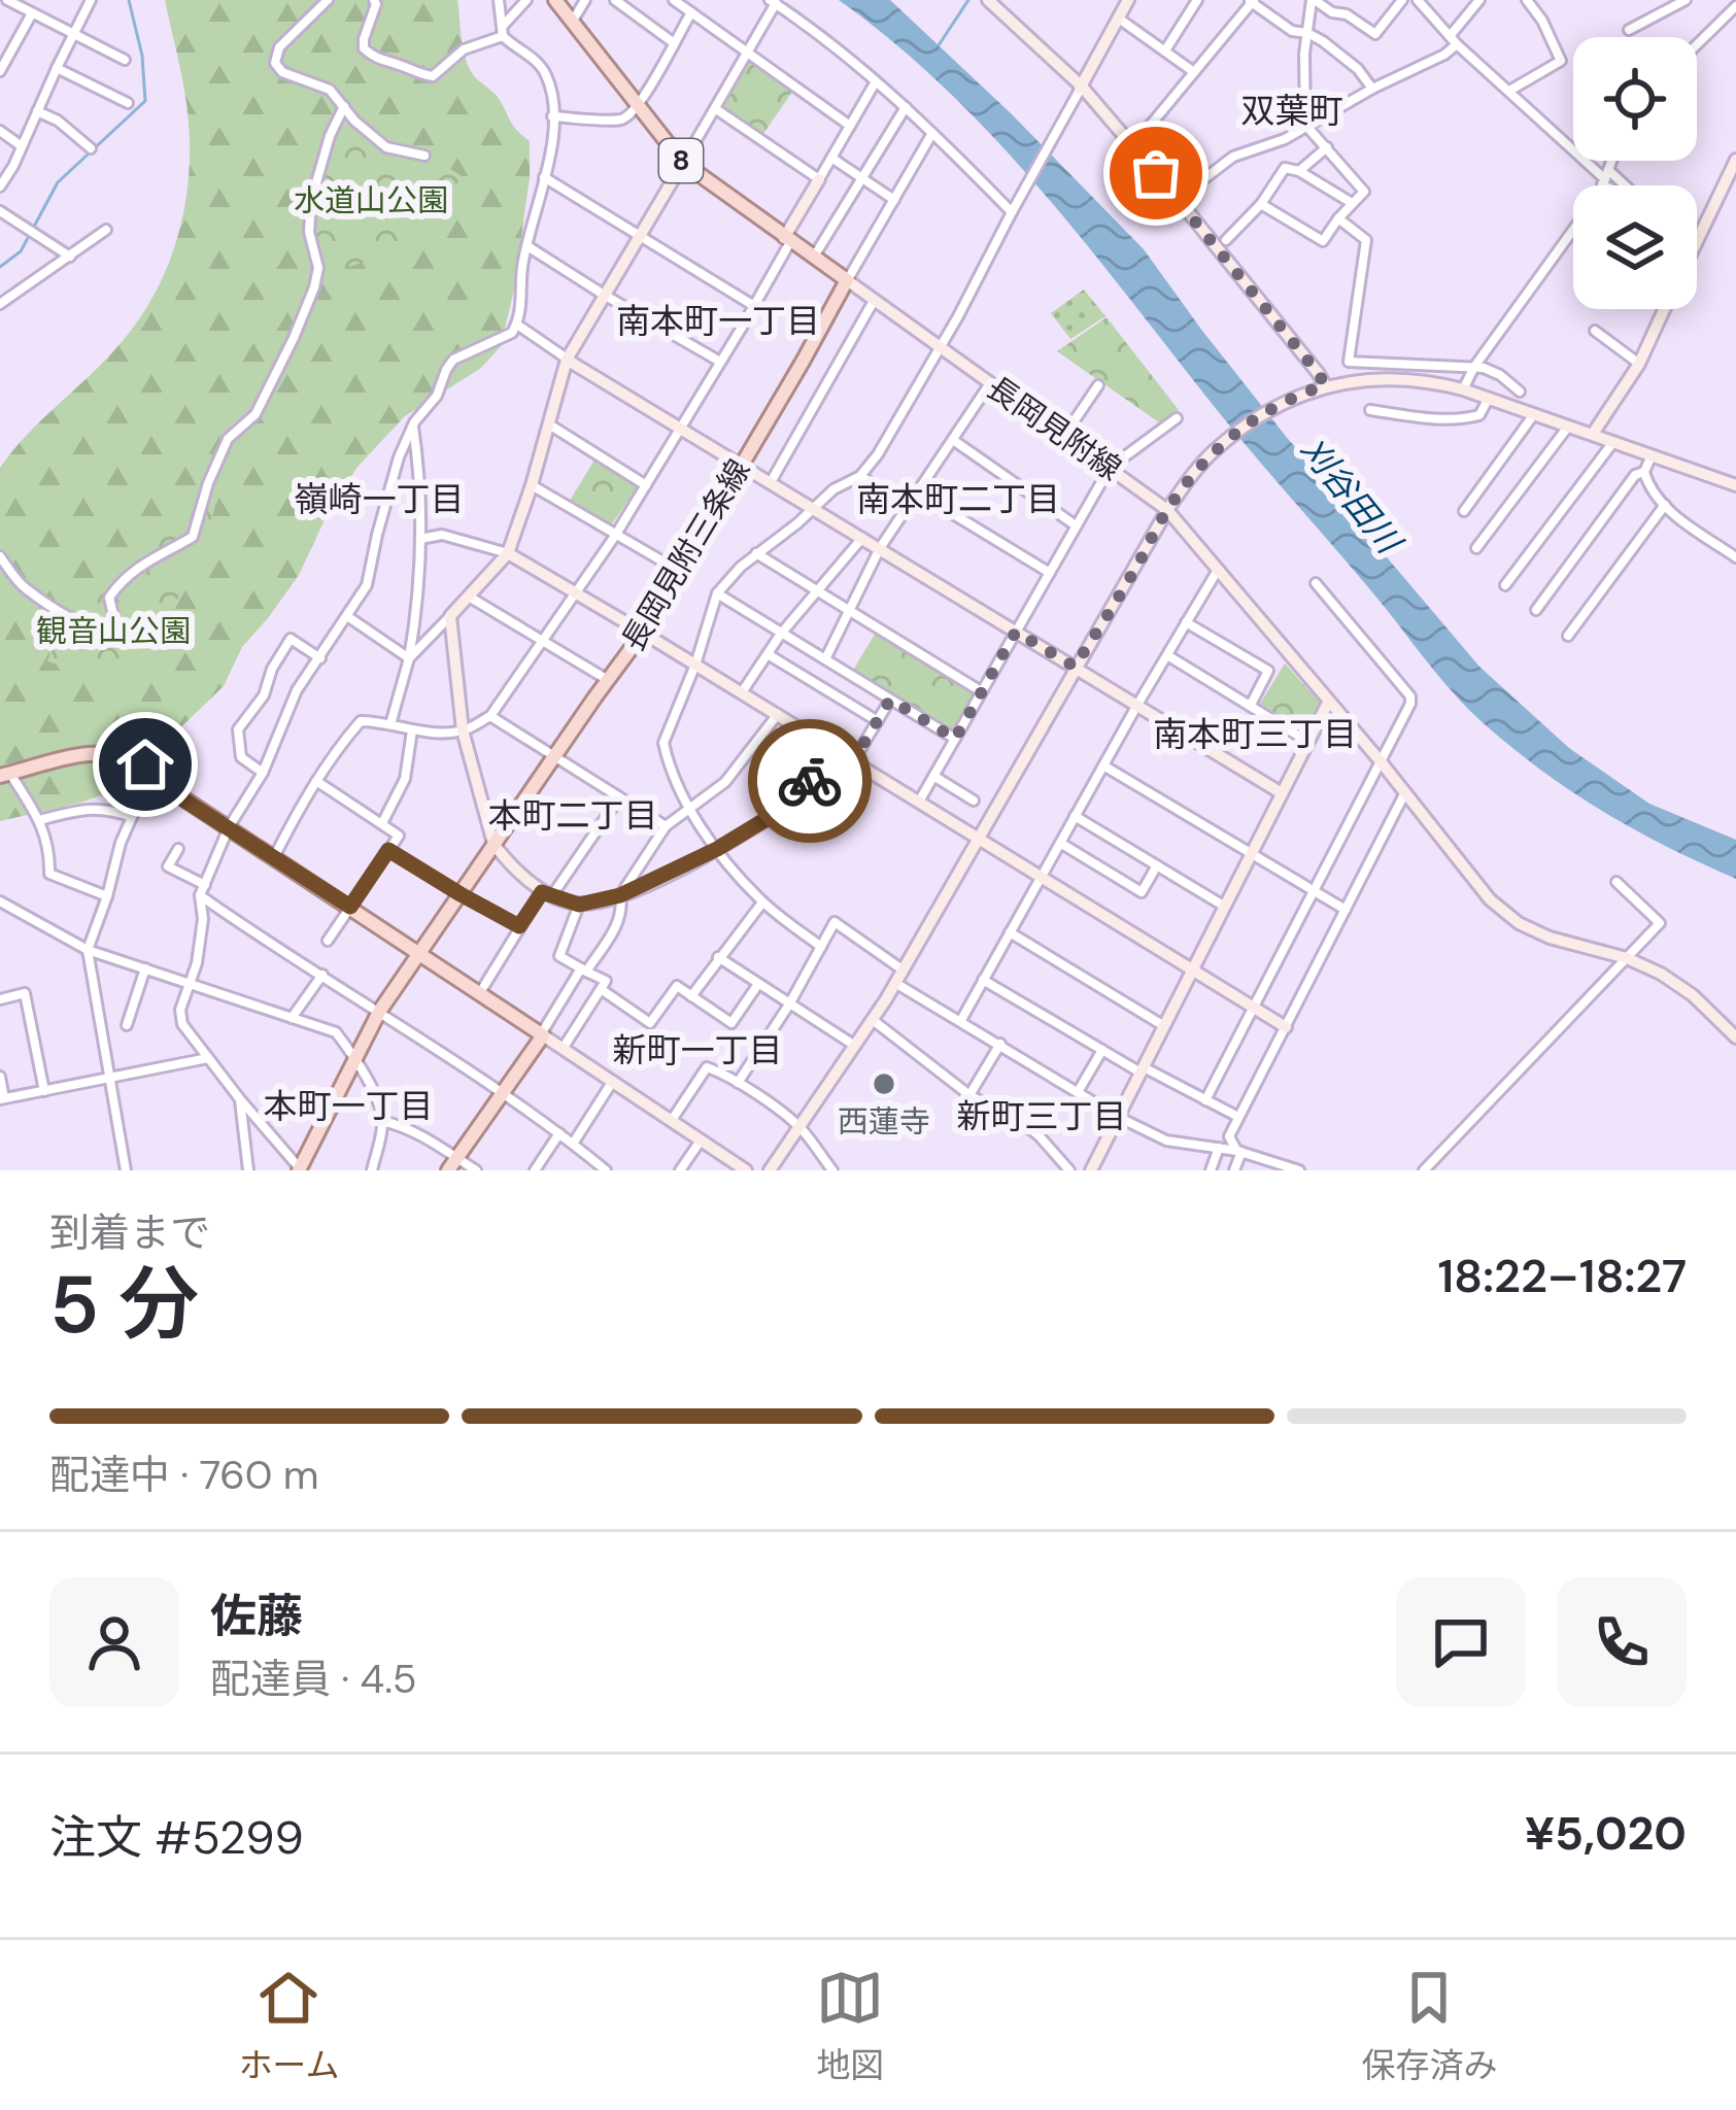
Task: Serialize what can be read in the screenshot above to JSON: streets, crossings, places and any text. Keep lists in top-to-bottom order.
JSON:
{
  "streets": {
    "main road": ["8", "長岡見附三条線"],
    "street": ["長岡見附線"]
  },
  "crossings": [
    ["8", "長岡見附線"],
    ["8", "長岡見附三条線"],
    ["長岡見附線", "長岡見附三条線"]
  ],
  "districts": [
    "双葉町",
    "南本町一丁目",
    "嶺崎一丁目",
    "南本町二丁目",
    "南本町三丁目",
    "本町二丁目",
    "新町一丁目",
    "本町一丁目",
    "新町三丁目"
  ],
  "water": ["刈谷田川"],
  "parks": ["水道山公園", "観音山公園"],
  "places": ["西蓮寺"],
  "page": {
    "heading": ["5 分", "到着まで", "18:22–18:27"],
    "panel": [
      "佐藤",
      "配達員 · 4.5",
      "注文 #5299",
      "¥5,020"
    ],
    "bar": "配達中 · 760 m",
    "tabs": ["ホーム", "地図", "保存済み"]
  }
}
